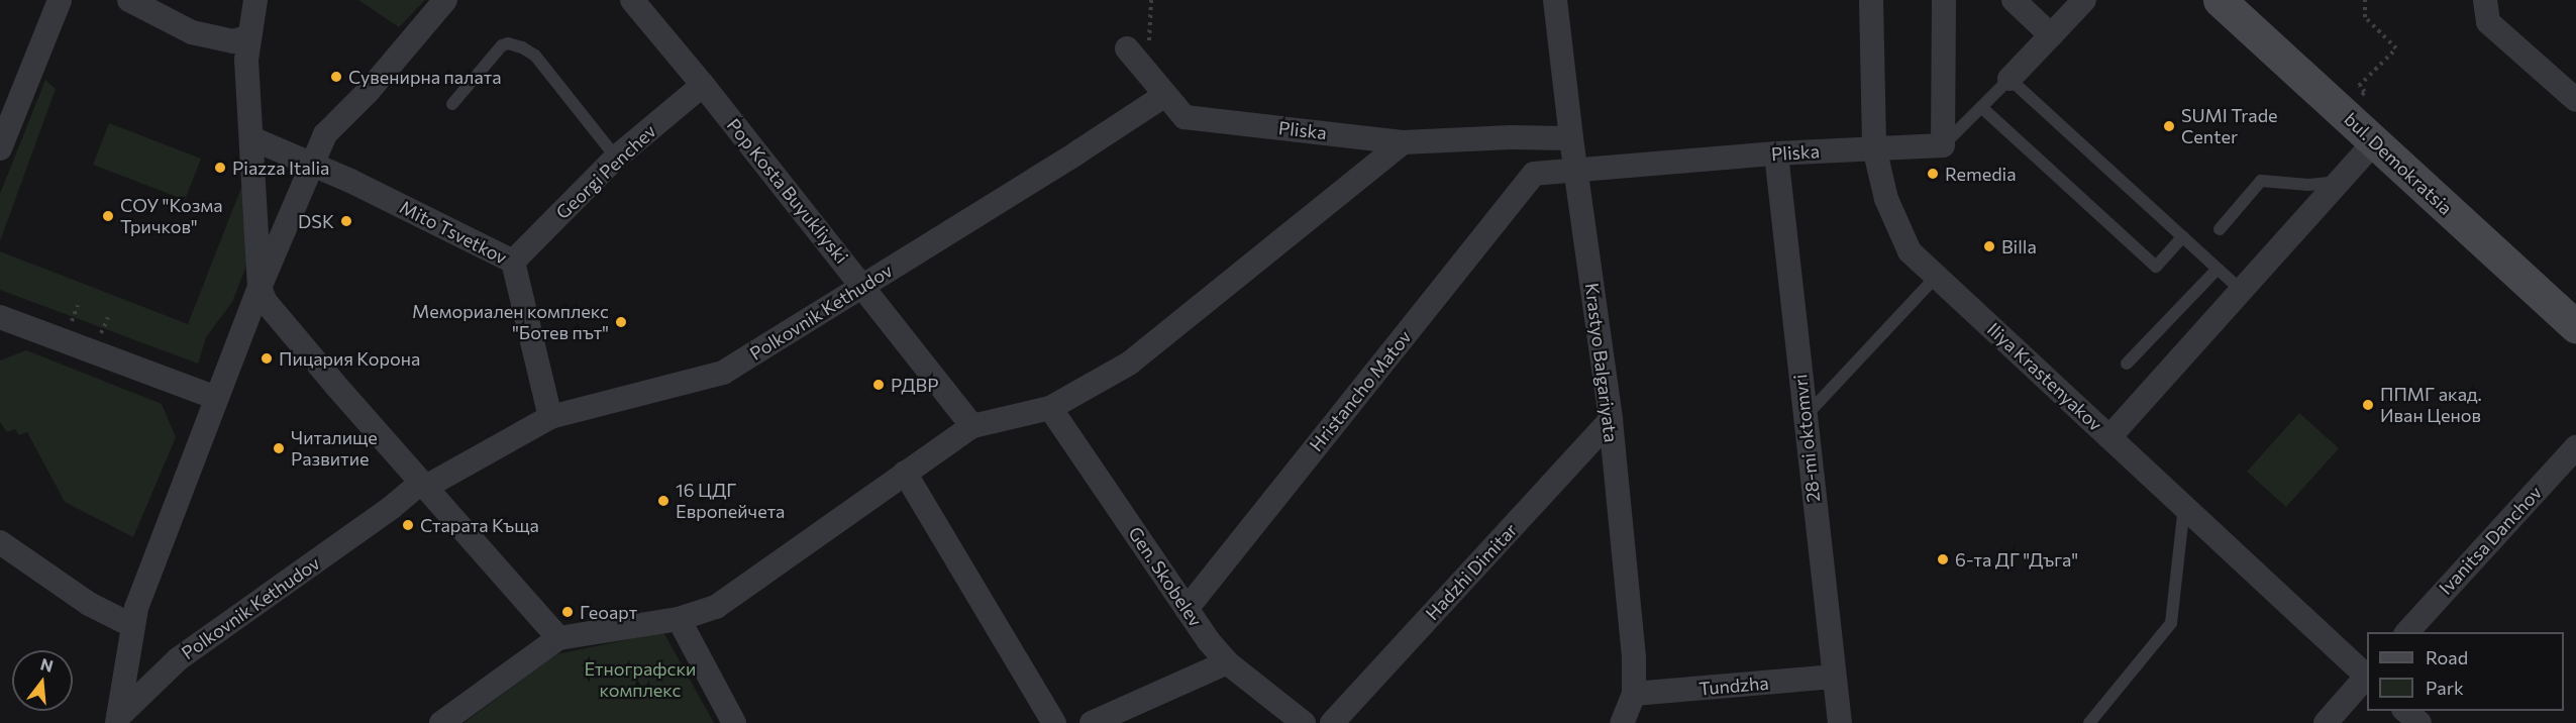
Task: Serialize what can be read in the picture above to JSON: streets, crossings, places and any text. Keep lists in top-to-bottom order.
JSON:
{
  "streets": {
    "street": [
      "Pliska",
      "bul. Demokratsia",
      "Georgi Penchev",
      "Pop Kosta Buyukliyski",
      "Mito Tsvetkov",
      "Polkovnik Kethudov",
      "Krastyo Balgariyata",
      "Iliya Krastenyakov",
      "Hristancho Matov",
      "28-mi oktomvri",
      "Ivanitsa Danchov",
      "Hadzhi Dimitar",
      "Gen. Skobelev",
      "Tundzha"
    ]
  },
  "crossings": [
    ["Pliska", "Polkovnik Kethudov"],
    ["Pliska", "Krastyo Balgariyata"],
    ["Pliska", "Iliya Krastenyakov"],
    ["Pliska", "Hristancho Matov"],
    ["Pliska", "28-mi oktomvri"],
    ["Georgi Penchev", "Pop Kosta Buyukliyski"],
    ["Georgi Penchev", "Mito Tsvetkov"],
    ["Pop Kosta Buyukliyski", "Polkovnik Kethudov"],
    ["Mito Tsvetkov", "Polkovnik Kethudov"],
    ["Krastyo Balgariyata", "Hristancho Matov"],
    ["Krastyo Balgariyata", "Hadzhi Dimitar"],
    ["Krastyo Balgariyata", "Tundzha"],
    ["Hristancho Matov", "Gen. Skobelev"],
    ["28-mi oktomvri", "Tundzha"]
  ],
  "parks": ["Етнографски комплекс"],
  "places": [
    "Сувенирна палата",
    "SUMI Trade Center",
    "Piazza Italia",
    "Remedia",
    "СОУ \"Козма Тричков\"",
    "DSK",
    "Billa",
    "Мемориален комплекс \"Ботев път\"",
    "Пицария Корона",
    "РДВР",
    "ППМГ акад. Иван Ценов",
    "Читалище Развитие",
    "16 ЦДГ Европейчета",
    "Старата Къща",
    "6-та ДГ \"Дъга\"",
    "Геоарт"
  ],
  "legend": ["Road", "Park"],
  "north": "top"
}
